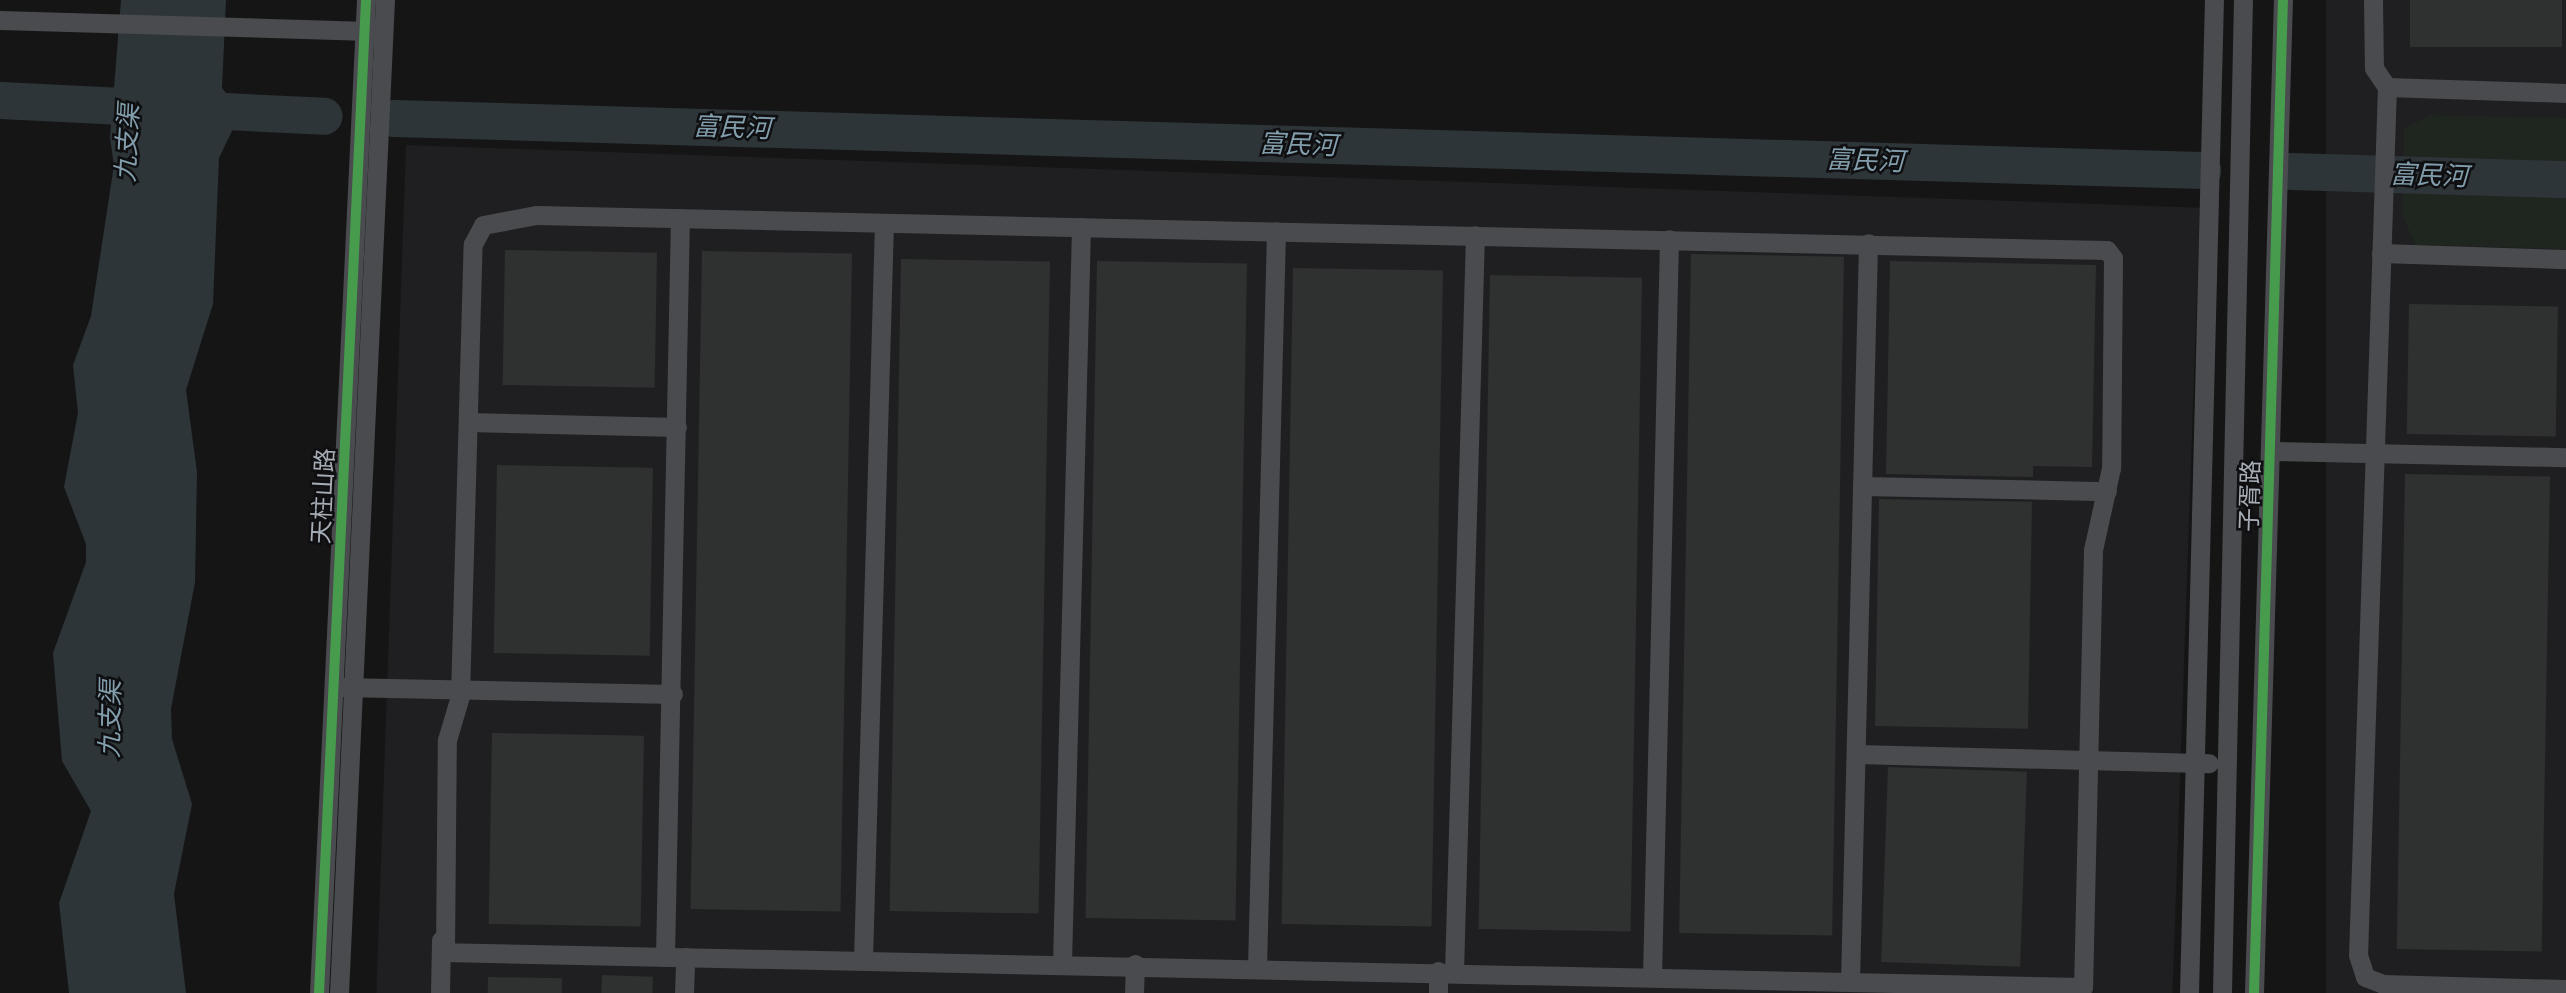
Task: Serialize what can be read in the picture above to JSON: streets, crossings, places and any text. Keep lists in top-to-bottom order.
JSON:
{
  "streets": {
    "street": ["天柱山路", "子胥路"]
  },
  "water": ["富民河", "九支渠"]
}
